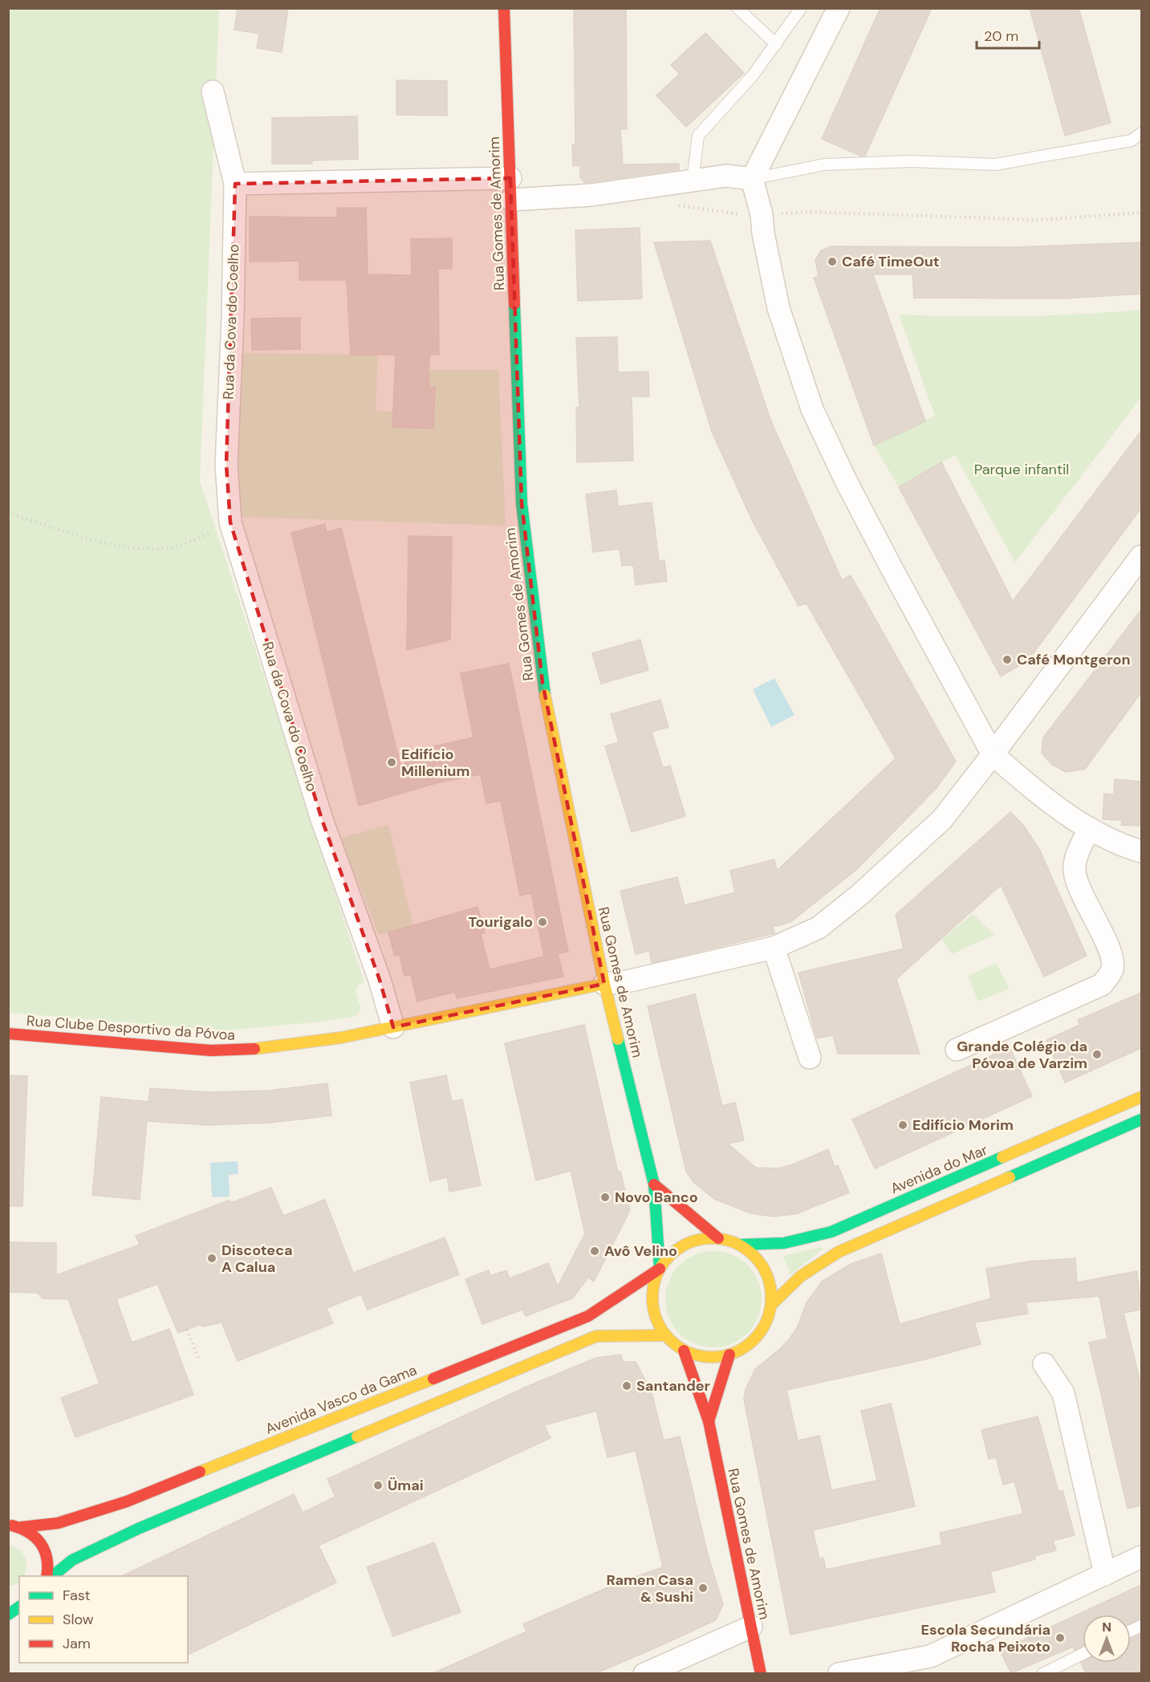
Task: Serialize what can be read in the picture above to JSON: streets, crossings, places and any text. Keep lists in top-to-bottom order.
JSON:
{
  "streets": {
    "main road": [
      "Rua Gomes de Amorim",
      "Rua Clube Desportivo da Póvoa",
      "Avenida do Mar",
      "Avenida Vasco da Gama"
    ],
    "street": ["Rua da Cova do Coelho"]
  },
  "crossings": [
    ["Rua Gomes de Amorim", "Avenida do Mar"],
    ["Rua Gomes de Amorim", "Avenida Vasco da Gama"],
    ["Rua da Cova do Coelho", "Rua Clube Desportivo da Póvoa"],
    ["Avenida do Mar", "Avenida Vasco da Gama"]
  ],
  "parks": ["Parque infantil"],
  "places": [
    "Café TimeOut",
    "Café Montgeron",
    "Edifício Millenium",
    "Tourigalo",
    "Grande Colégio da Póvoa de Varzim",
    "Edifício Morim",
    "Novo Banco",
    "Avô Velino",
    "Discoteca A Calua",
    "Santander",
    "Ümai",
    "Ramen Casa & Sushi",
    "Escola Secundária Rocha Peixoto"
  ],
  "legend": ["Fast", "Slow", "Jam"],
  "scale_bar": "20 m",
  "north": "top"
}
